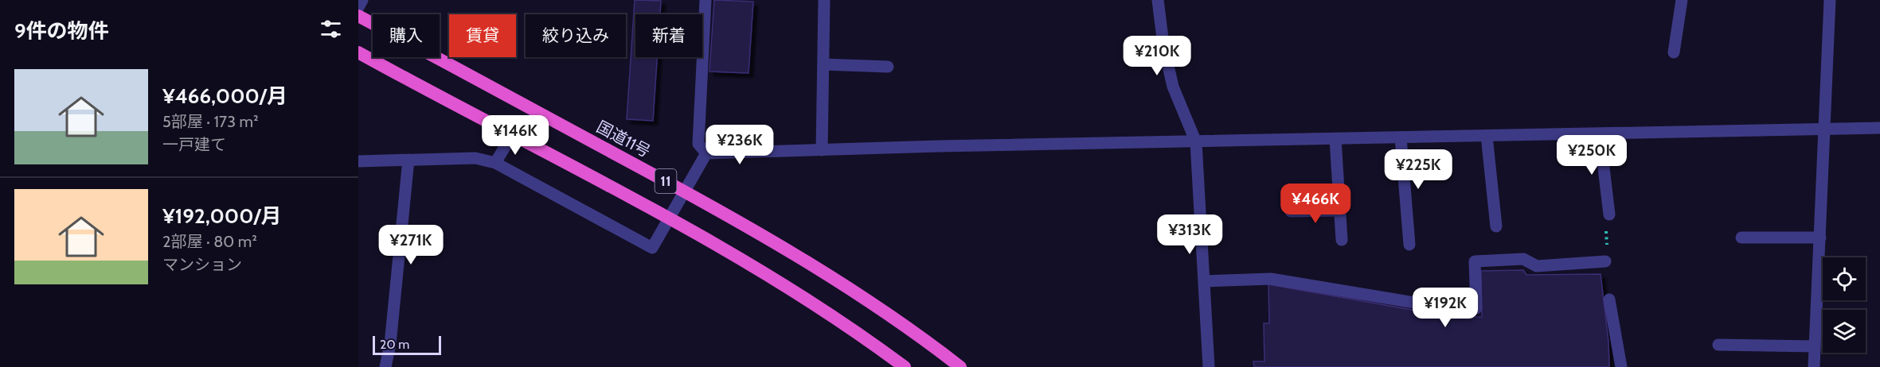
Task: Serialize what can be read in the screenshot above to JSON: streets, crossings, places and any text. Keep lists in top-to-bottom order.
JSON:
{
  "streets": {
    "highway": ["国道11号", "11"]
  },
  "scale_bar": "20 m",
  "page": {
    "heading": "9件の物件",
    "chip": [
      "購入",
      "賃貸",
      "絞り込み",
      "新着"
    ],
    "price": [
      "¥210K",
      "¥146K",
      "¥236K",
      "¥250K",
      "¥225K",
      "¥466K",
      "¥313K",
      "¥271K",
      "¥192K"
    ],
    "list": [
      {
        "name": "¥466,000/月",
        "note": "5部屋 · 173 m² · 一戸建て"
      },
      {
        "name": "¥192,000/月",
        "note": "2部屋 · 80 m² · マンション"
      }
    ],
    "scale": "20 m"
  }
}
